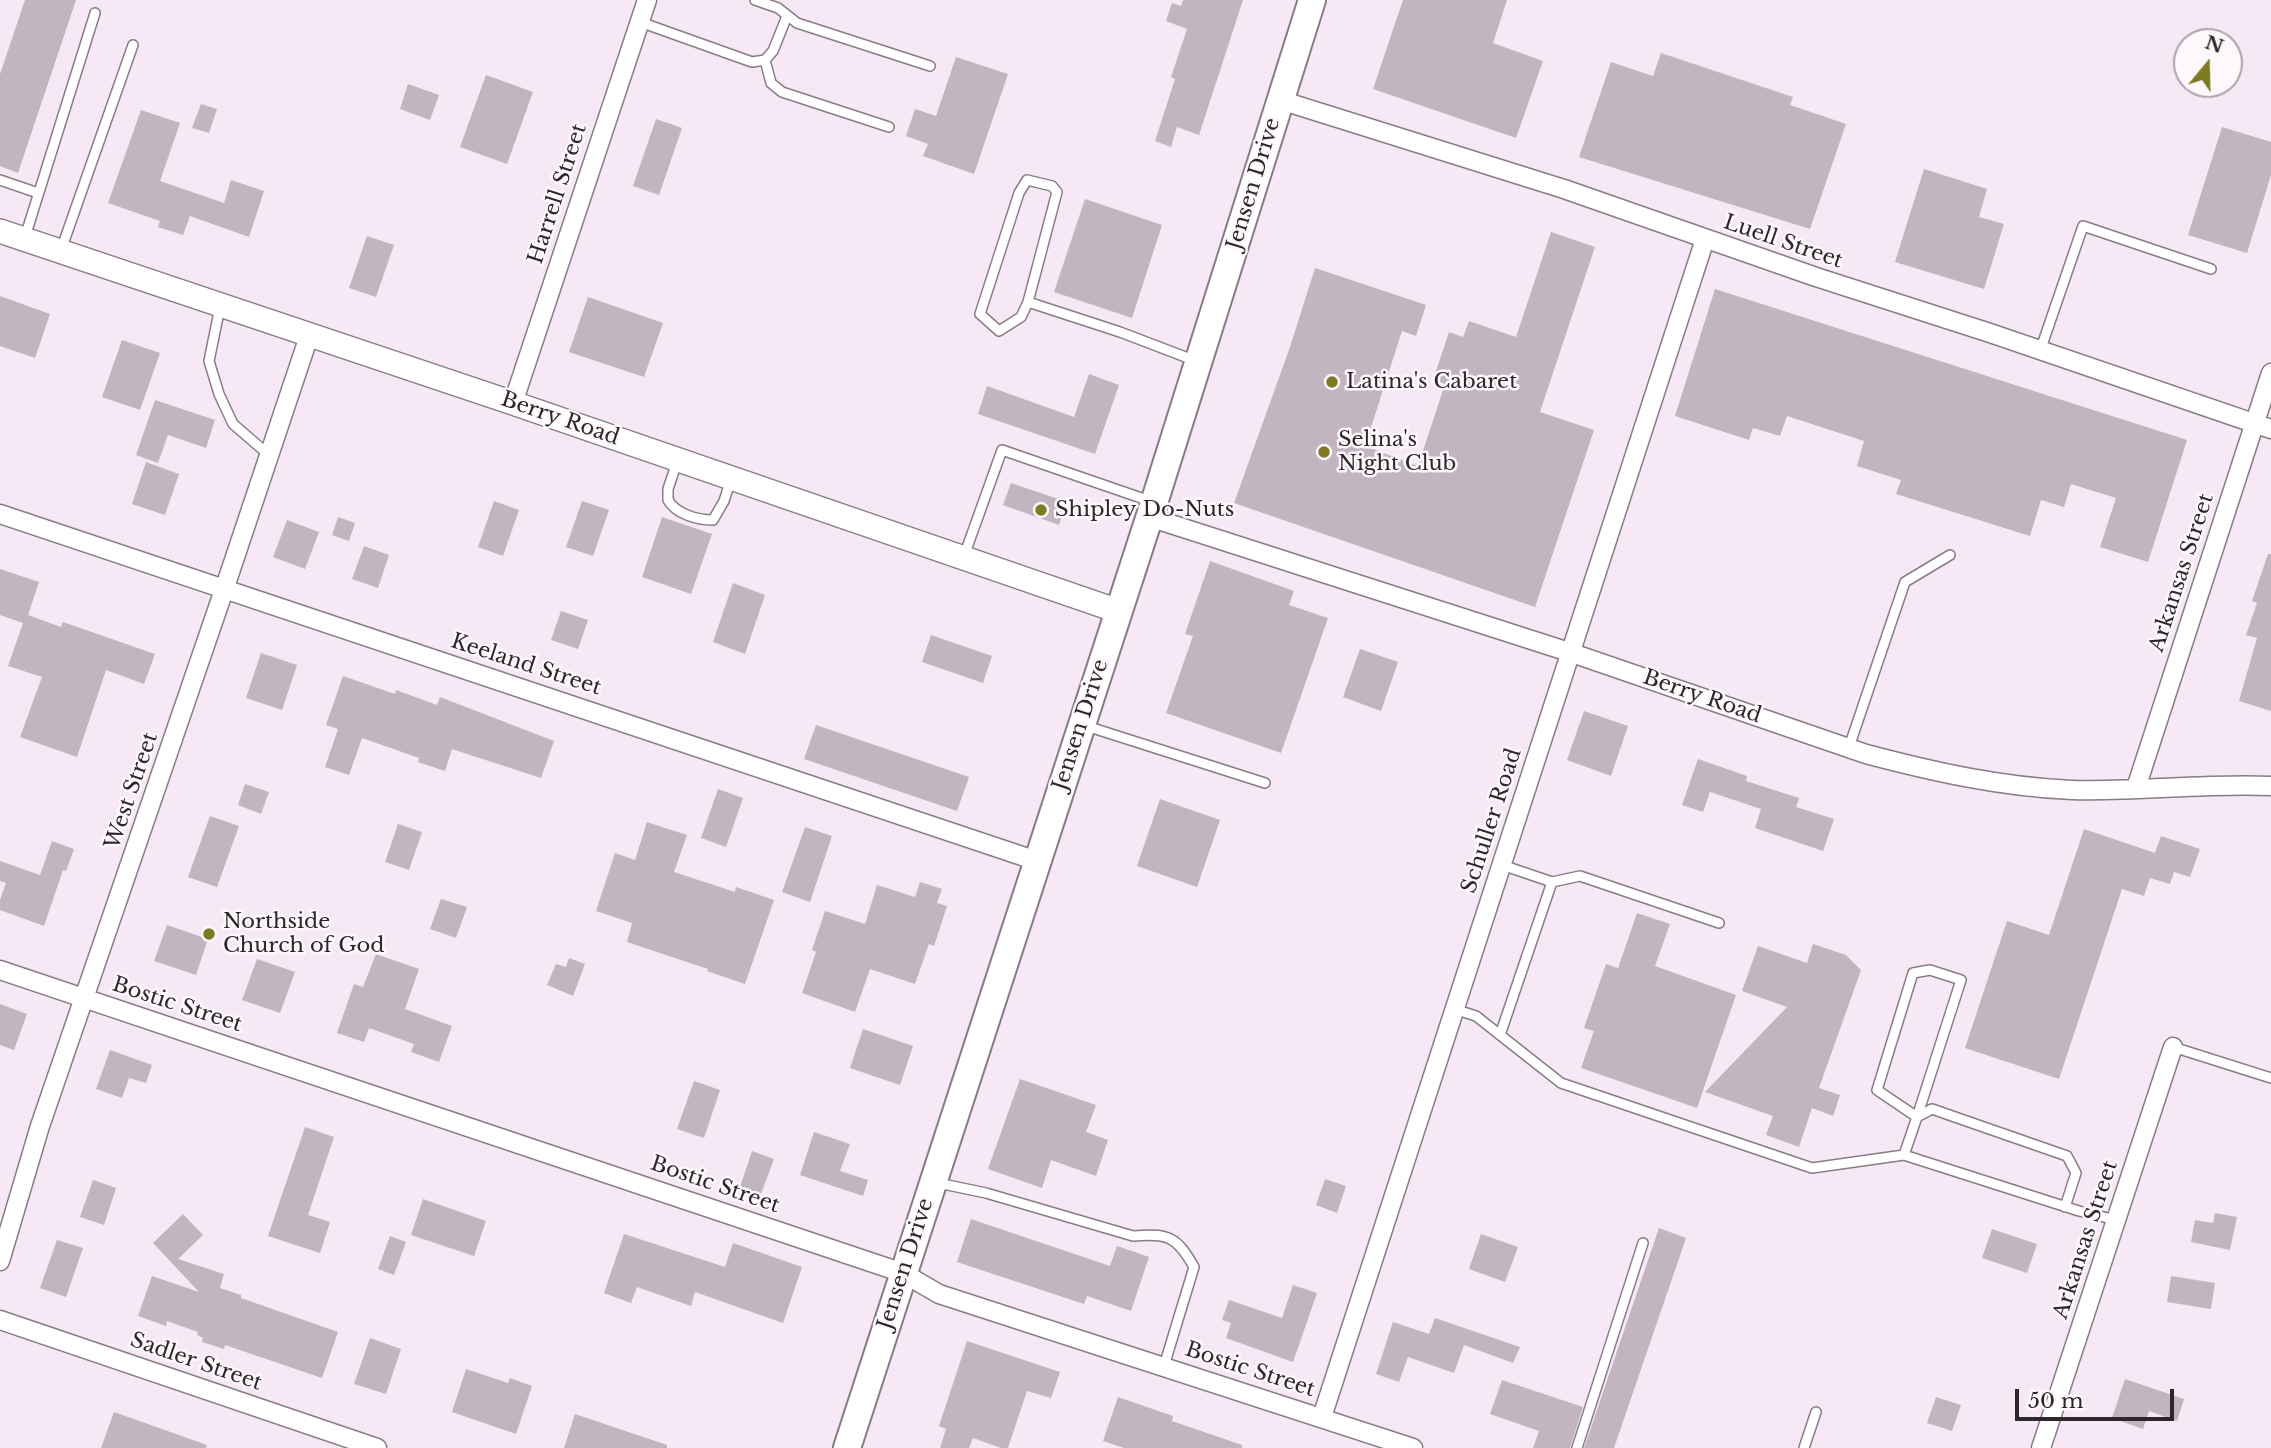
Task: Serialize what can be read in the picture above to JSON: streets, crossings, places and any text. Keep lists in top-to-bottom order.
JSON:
{
  "streets": {
    "main road": ["Jensen Drive"],
    "street": [
      "Harrell Street",
      "Luell Street",
      "Berry Road",
      "Arkansas Street",
      "Keeland Street",
      "West Street",
      "Schuller Road",
      "Bostic Street",
      "Sadler Street"
    ]
  },
  "crossings": [
    ["Jensen Drive", "Luell Street"],
    ["Jensen Drive", "Berry Road"],
    ["Jensen Drive", "Keeland Street"],
    ["Jensen Drive", "Bostic Street"],
    ["Harrell Street", "Berry Road"],
    ["Luell Street", "Arkansas Street"],
    ["Luell Street", "Schuller Road"],
    ["Berry Road", "Arkansas Street"],
    ["Berry Road", "West Street"],
    ["Berry Road", "Schuller Road"],
    ["Keeland Street", "West Street"],
    ["West Street", "Bostic Street"],
    ["Schuller Road", "Bostic Street"]
  ],
  "places": [
    "Latina's Cabaret",
    "Selina's Night Club",
    "Shipley Do-Nuts",
    "Northside Church of God"
  ],
  "scale_bar": "50 m",
  "north": "top"
}
